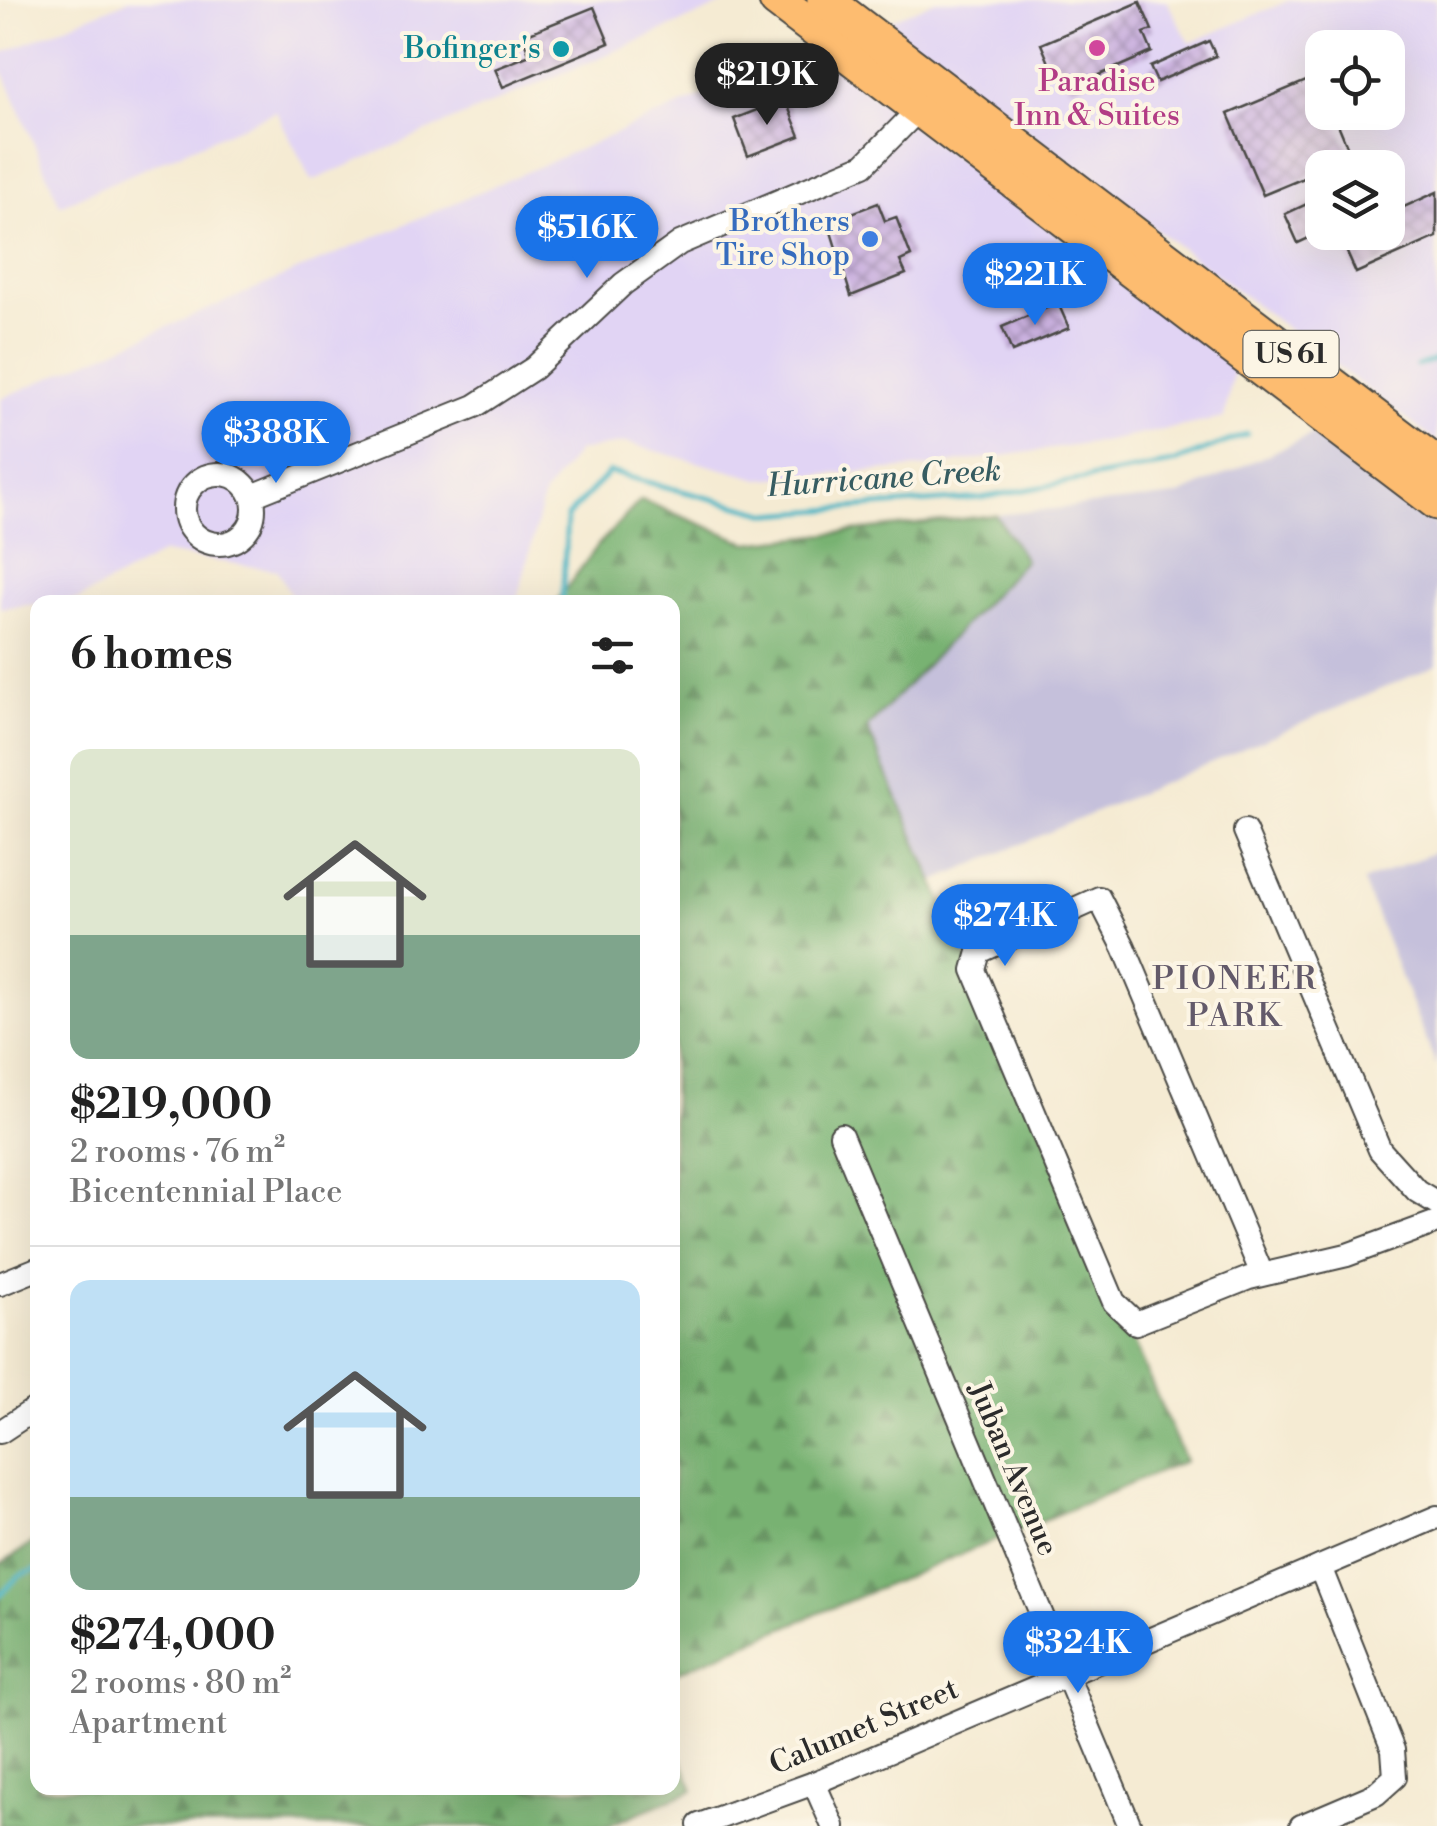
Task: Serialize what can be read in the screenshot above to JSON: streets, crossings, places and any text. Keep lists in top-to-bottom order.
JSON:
{
  "streets": {
    "highway": ["US 61"],
    "street": ["Juban Avenue", "Calumet Street"]
  },
  "crossings": [
    ["Juban Avenue", "Calumet Street"]
  ],
  "districts": ["PIONEER PARK"],
  "water": ["Hurricane Creek"],
  "places": ["Paradise Inn & Suites", "Bofinger's", "Brothers Tire Shop"],
  "page": {
    "price": [
      "$219K",
      "$516K",
      "$221K",
      "$388K",
      "$274K",
      "$324K"
    ],
    "heading": "6 homes",
    "list": [
      {
        "name": "$219,000",
        "note": "2 rooms · 76 m² · Bicentennial Place"
      },
      {
        "name": "$274,000",
        "note": "2 rooms · 80 m² · Apartment"
      }
    ]
  }
}
